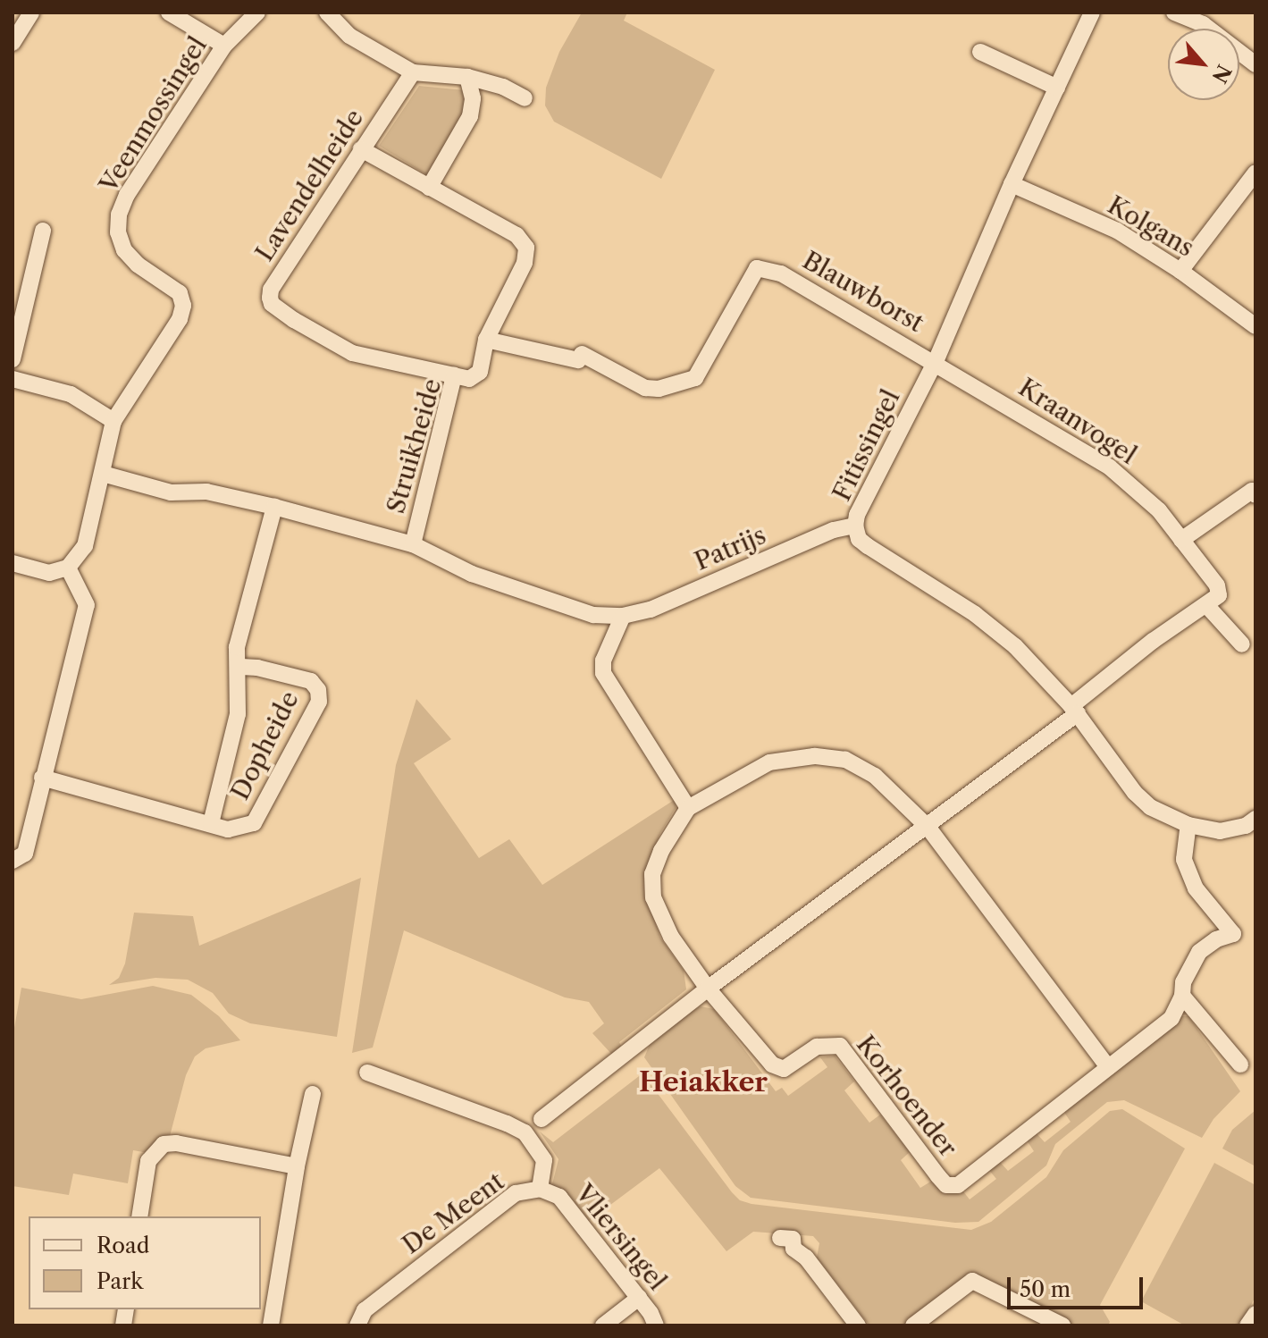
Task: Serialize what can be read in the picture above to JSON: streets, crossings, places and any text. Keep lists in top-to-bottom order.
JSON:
{
  "streets": {
    "street": [
      "Veenmossingel",
      "Lavendelheide",
      "Kolgans",
      "Blauwborst",
      "Kraanvogel",
      "Fitissingel",
      "Struikheide",
      "Patrijs",
      "Dopheide",
      "Korhoender",
      "De Meent",
      "Vliersingel"
    ]
  },
  "crossings": [
    ["Veenmossingel", "Struikheide"],
    ["Lavendelheide", "Struikheide"],
    ["Kolgans", "Fitissingel"],
    ["Blauwborst", "Kraanvogel"],
    ["Blauwborst", "Fitissingel"],
    ["Blauwborst", "Struikheide"],
    ["Kraanvogel", "Fitissingel"],
    ["Fitissingel", "Patrijs"],
    ["Fitissingel", "Korhoender"],
    ["Struikheide", "Patrijs"],
    ["Struikheide", "Dopheide"],
    ["De Meent", "Vliersingel"]
  ],
  "districts": ["Heiakker"],
  "legend": ["Road", "Park"],
  "scale_bar": "50 m",
  "north": "bottom right"
}
